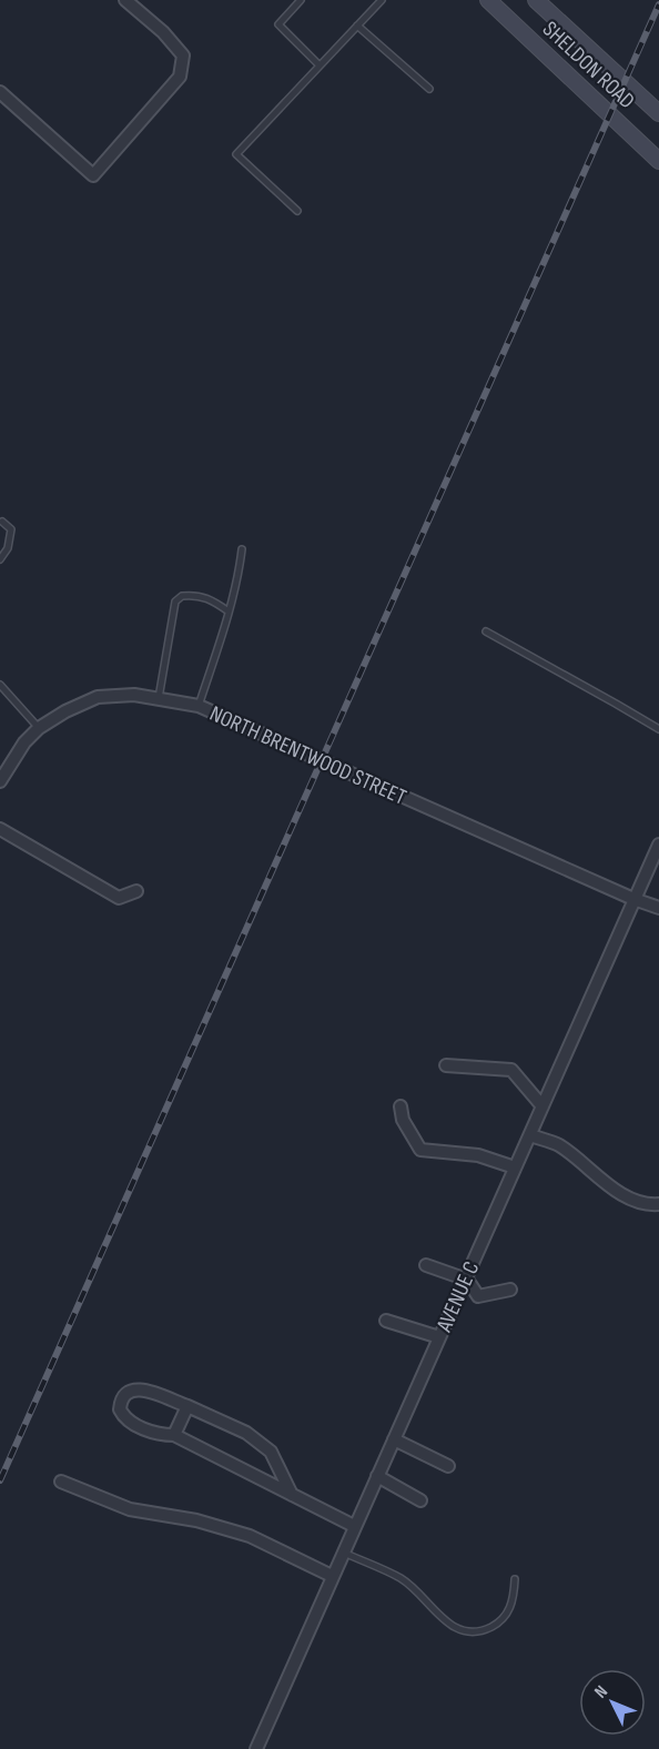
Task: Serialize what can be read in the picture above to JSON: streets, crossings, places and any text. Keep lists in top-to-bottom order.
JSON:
{
  "streets": {
    "main road": ["SHELDON ROAD"],
    "street": ["NORTH BRENTWOOD STREET", "AVENUE C"]
  },
  "crossings": [
    ["NORTH BRENTWOOD STREET", "AVENUE C"]
  ],
  "north": "top left"
}
